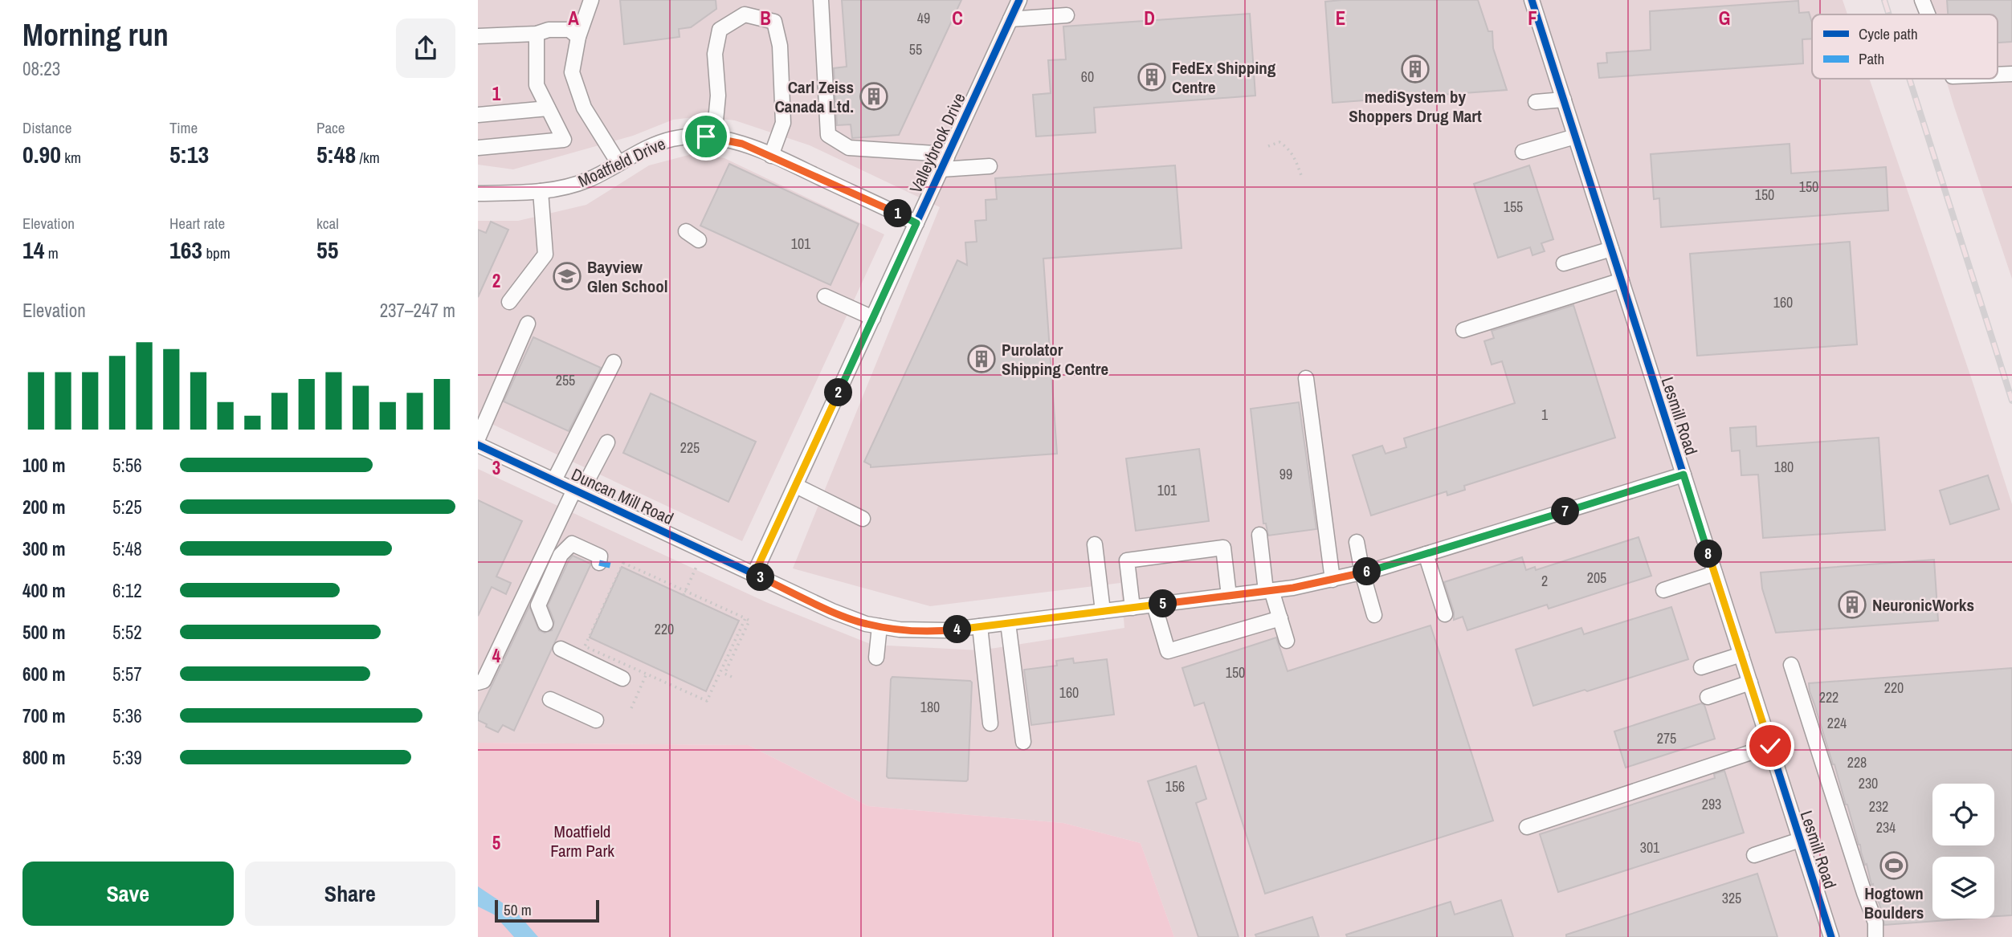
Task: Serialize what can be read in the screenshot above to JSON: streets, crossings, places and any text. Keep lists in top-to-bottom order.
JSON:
{
  "streets": {
    "street": [
      "Valleybrook Drive",
      "Moatfield Drive",
      "Lesmill Road",
      "Duncan Mill Road"
    ]
  },
  "crossings": [
    ["Valleybrook Drive", "Moatfield Drive"],
    ["Valleybrook Drive", "Duncan Mill Road"],
    ["Lesmill Road", "Duncan Mill Road"]
  ],
  "parks": ["Moatfield Farm Park"],
  "places": {
    "building": [
      "mediSystem by Shoppers Drug Mart",
      "FedEx Shipping Centre",
      "Carl Zeiss Canada Ltd.",
      "Purolator Shipping Centre",
      "NeuronicWorks"
    ],
    "school or university": ["Bayview Glen School"],
    "sports": ["Hogtown Boulders"]
  },
  "house_numbers": [
    "49",
    "55",
    "60",
    "150",
    "150",
    "155",
    "101",
    "160",
    "255",
    "1",
    "225",
    "180",
    "99",
    "101",
    "205",
    "2",
    "220",
    "150",
    "220",
    "160",
    "222",
    "180",
    "224",
    "275",
    "228",
    "230",
    "156",
    "293",
    "232",
    "234",
    "301",
    "325"
  ],
  "legend": ["Cycle path", "Path"],
  "scale_bar": "50 m",
  "page": {
    "heading": ["Morning run", "08:23"],
    "stats": [
      ["Distance", "0.90 km"],
      ["Time", "5:13"],
      ["Pace", "5:48 /km"],
      ["Elevation", "14 m"],
      ["Heart rate", "163 bpm"],
      ["kcal", "55"]
    ],
    "pins": [
      "1",
      "2",
      "7",
      "8",
      "6",
      "3",
      "5",
      "4"
    ],
    "chart": ["Elevation", "237–247 m"],
    "list": [
      {
        "name": "100 m",
        "note": "5:56"
      },
      {
        "name": "200 m",
        "note": "5:25"
      },
      {
        "name": "300 m",
        "note": "5:48"
      },
      {
        "name": "400 m",
        "note": "6:12"
      },
      {
        "name": "500 m",
        "note": "5:52"
      },
      {
        "name": "600 m",
        "note": "5:57"
      },
      {
        "name": "700 m",
        "note": "5:36"
      },
      {
        "name": "800 m",
        "note": "5:39"
      }
    ],
    "buttons": ["Save", "Share"],
    "scale": "50 m"
  },
  "grid": {
    "columns": [
      "A",
      "B",
      "C",
      "D",
      "E",
      "F",
      "G"
    ],
    "rows": [
      "1",
      "2",
      "3",
      "4",
      "5"
    ]
  }
}
